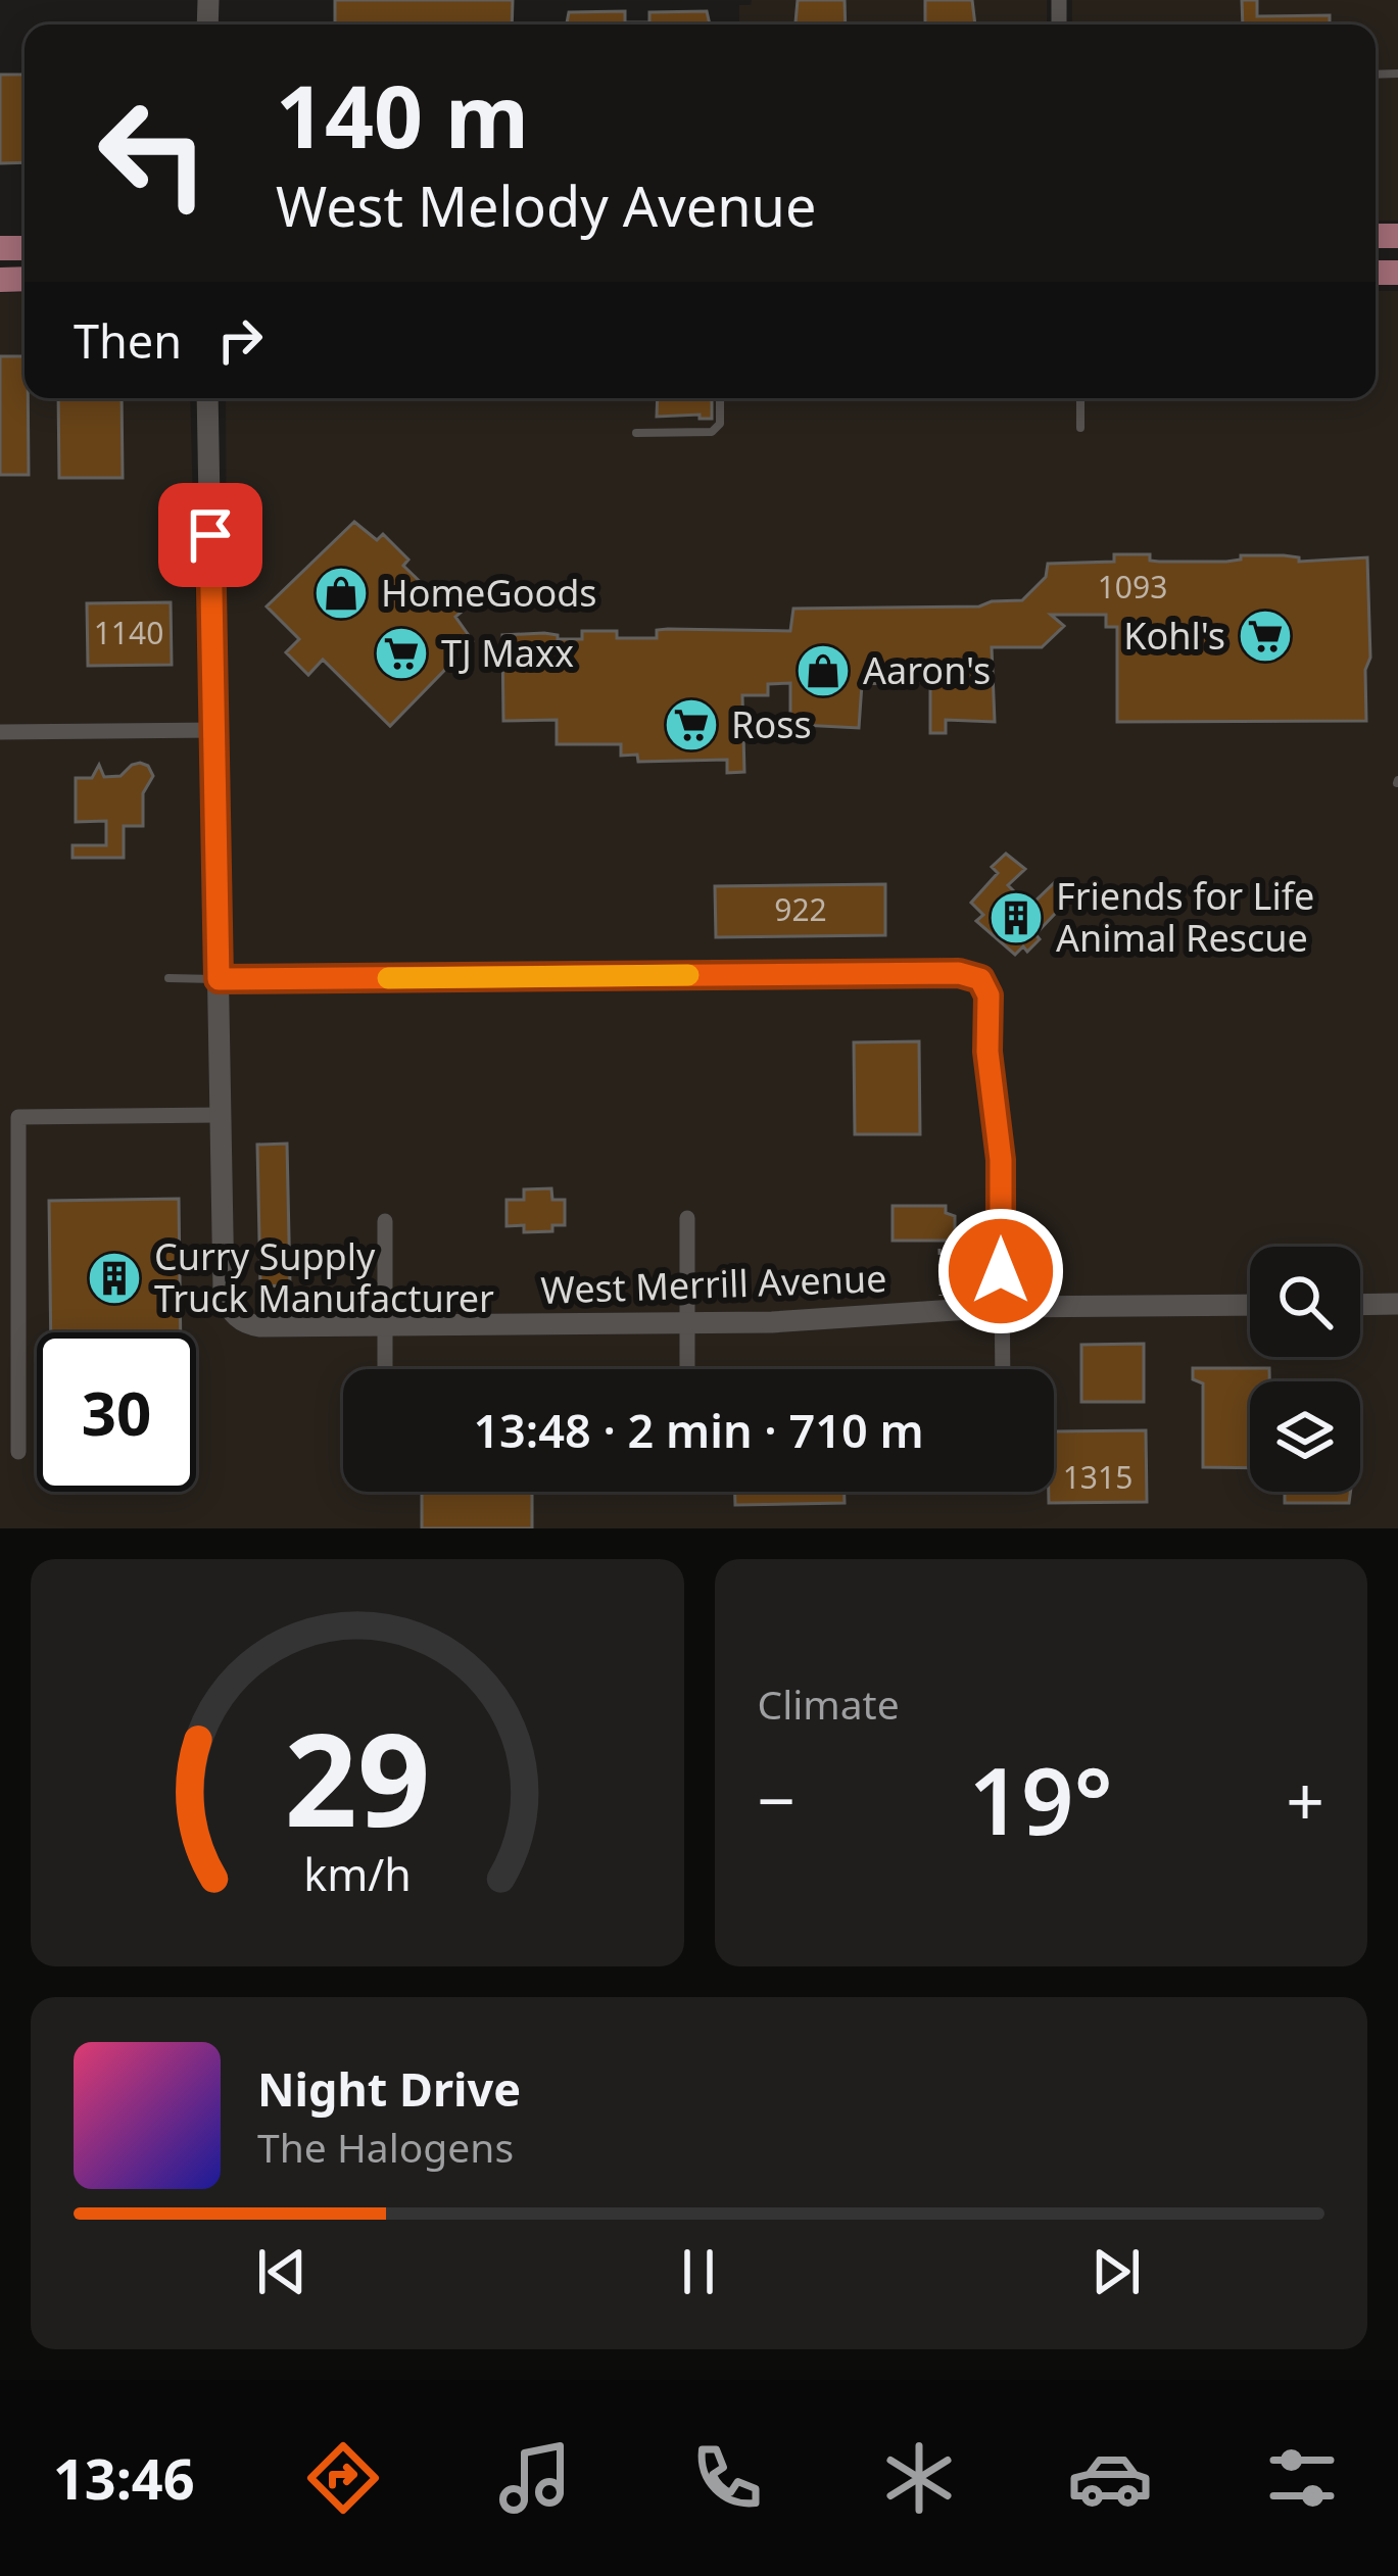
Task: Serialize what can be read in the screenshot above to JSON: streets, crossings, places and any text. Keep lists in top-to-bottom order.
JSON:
{
  "streets": {
    "street": ["West Merrill Avenue"]
  },
  "places": {
    "shop": ["HomeGoods", "Aaron's"],
    "supermarket": ["Kohl's", "TJ Maxx", "Ross"],
    "building": ["Friends for Life Animal Rescue", "Curry Supply Truck Manufacturer"]
  },
  "house_numbers": [
    "1093",
    "1140",
    "922",
    "1315"
  ],
  "page": {
    "turn": ["140 m", "West Melody Avenue"],
    "then": "Then",
    "limit": "30",
    "trip": "13:48 · 2 min · 710 m",
    "tile": "Climate",
    "heat": ["−", "19°", "+"],
    "song": ["Night Drive", "The Halogens"],
    "tabs": "13:46",
    "gauge": ["29", "km/h"]
  }
}
